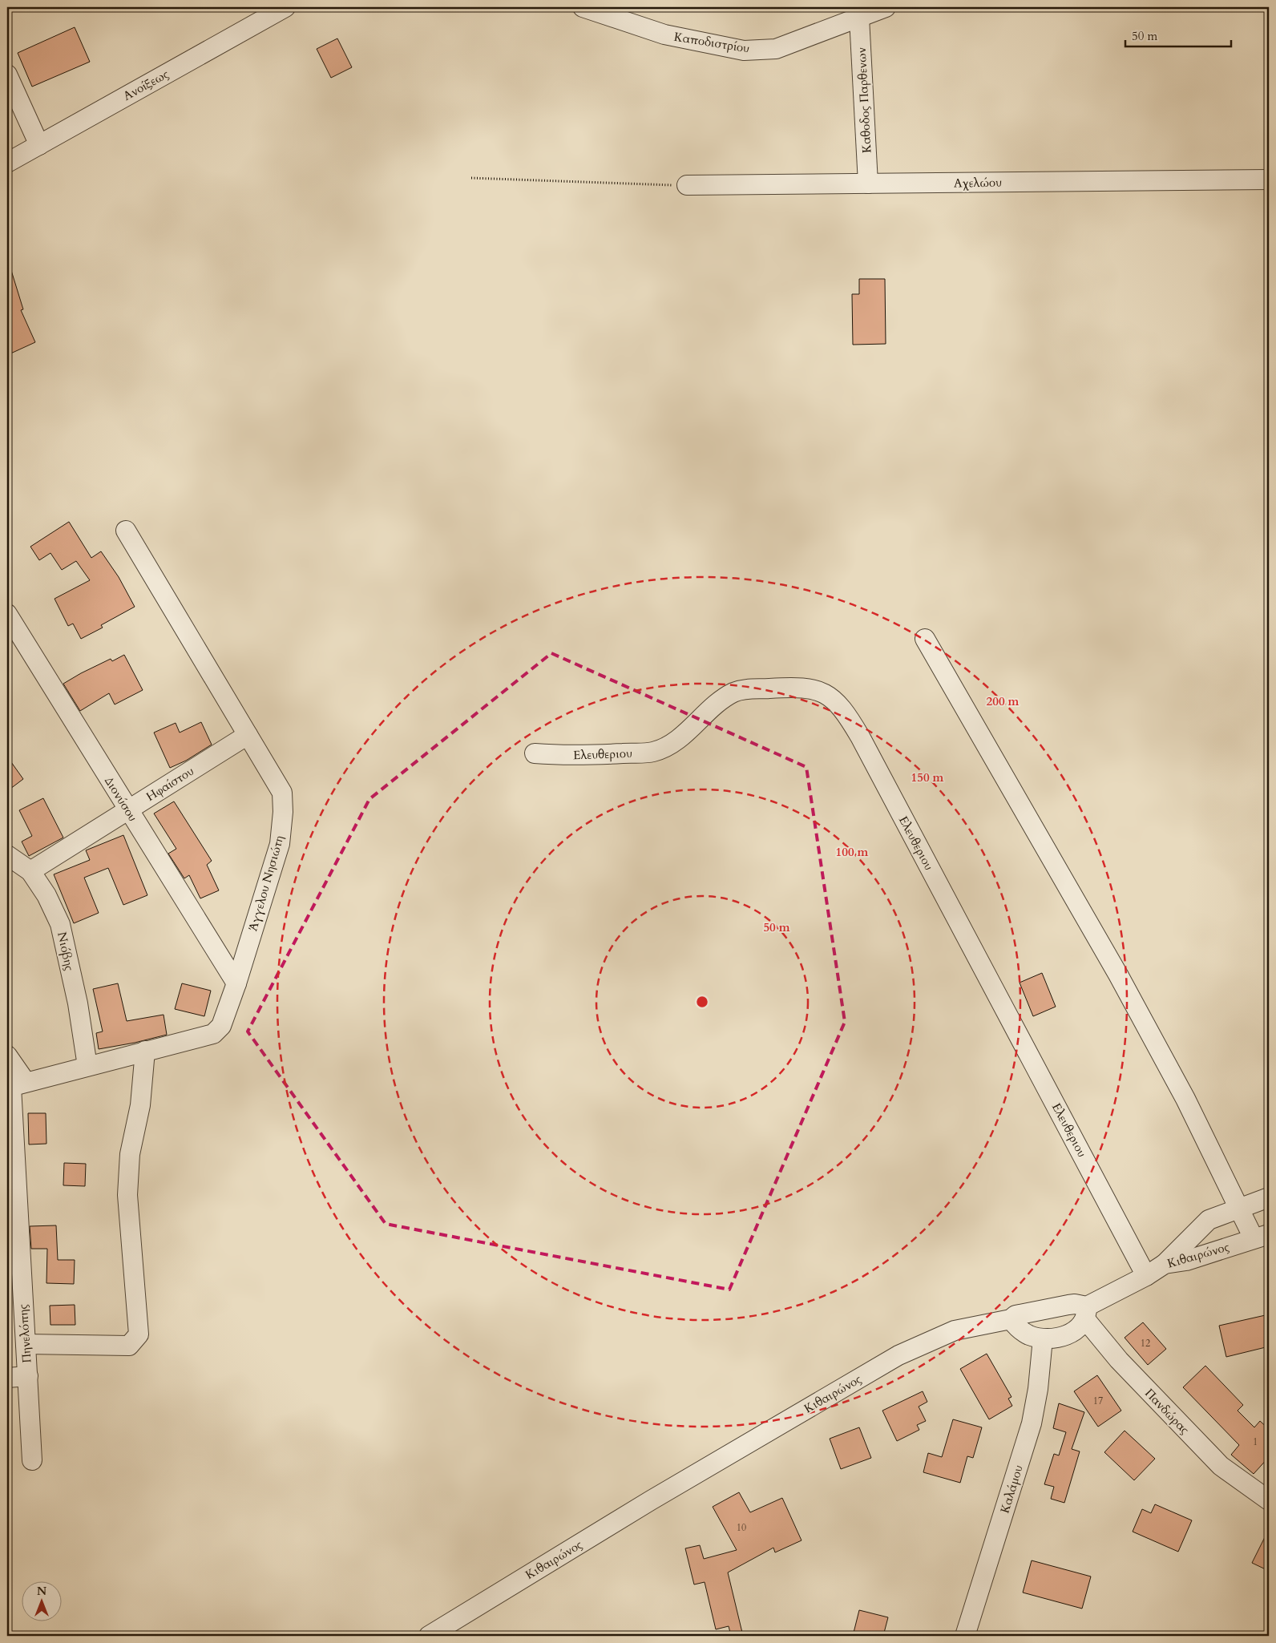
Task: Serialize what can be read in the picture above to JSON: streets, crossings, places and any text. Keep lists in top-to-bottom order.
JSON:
{
  "streets": {
    "street": [
      "Καποδιστρίου",
      "Ανοίξεως",
      "Καθοδος Παρθενων",
      "Αχελώου",
      "Ελευθεριου",
      "Ηφαίστου",
      "Διονύσου",
      "Άγγελου Νησιώτη",
      "Νιόβης",
      "Κιθαιρώνος",
      "Πηνελόπης",
      "Πανδώρας",
      "Καλάμου"
    ]
  },
  "crossings": [
    ["Καποδιστρίου", "Καθοδος Παρθενων"],
    ["Καθοδος Παρθενων", "Αχελώου"],
    ["Ελευθεριου", "Κιθαιρώνος"],
    ["Ηφαίστου", "Διονύσου"],
    ["Ηφαίστου", "Άγγελου Νησιώτη"],
    ["Ηφαίστου", "Νιόβης"],
    ["Διονύσου", "Άγγελου Νησιώτη"],
    ["Άγγελου Νησιώτη", "Νιόβης"],
    ["Άγγελου Νησιώτη", "Πηνελόπης"],
    ["Κιθαιρώνος", "Πανδώρας"]
  ],
  "house_numbers": [
    "12",
    "17",
    "1",
    "10"
  ],
  "scale_bar": "50 m",
  "north": "top",
  "rings": [
    "200 m",
    "150 m",
    "100 m",
    "50 m"
  ]
}
